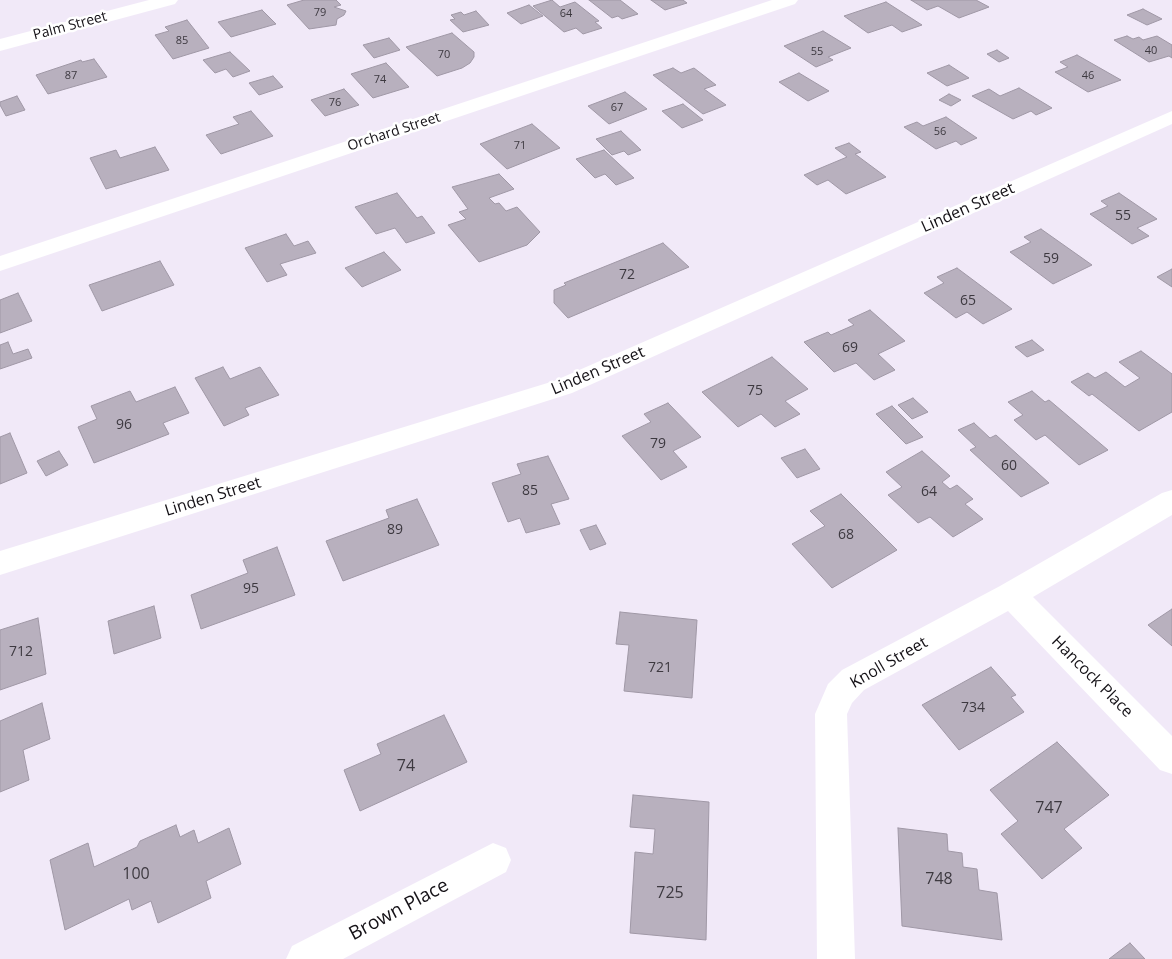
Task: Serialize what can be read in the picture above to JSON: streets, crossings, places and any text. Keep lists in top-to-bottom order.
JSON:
{
  "streets": {
    "street": [
      "Palm Street",
      "Orchard Street",
      "Linden Street",
      "Knoll Street",
      "Hancock Place",
      "Brown Place"
    ]
  },
  "crossings": [
    ["Knoll Street", "Hancock Place"]
  ],
  "house_numbers": [
    "79",
    "64",
    "85",
    "40",
    "55",
    "70",
    "87",
    "46",
    "74",
    "76",
    "67",
    "56",
    "71",
    "55",
    "59",
    "72",
    "65",
    "69",
    "75",
    "96",
    "79",
    "60",
    "85",
    "64",
    "89",
    "68",
    "95",
    "712",
    "721",
    "734",
    "74",
    "747",
    "100",
    "748",
    "725"
  ]
}
